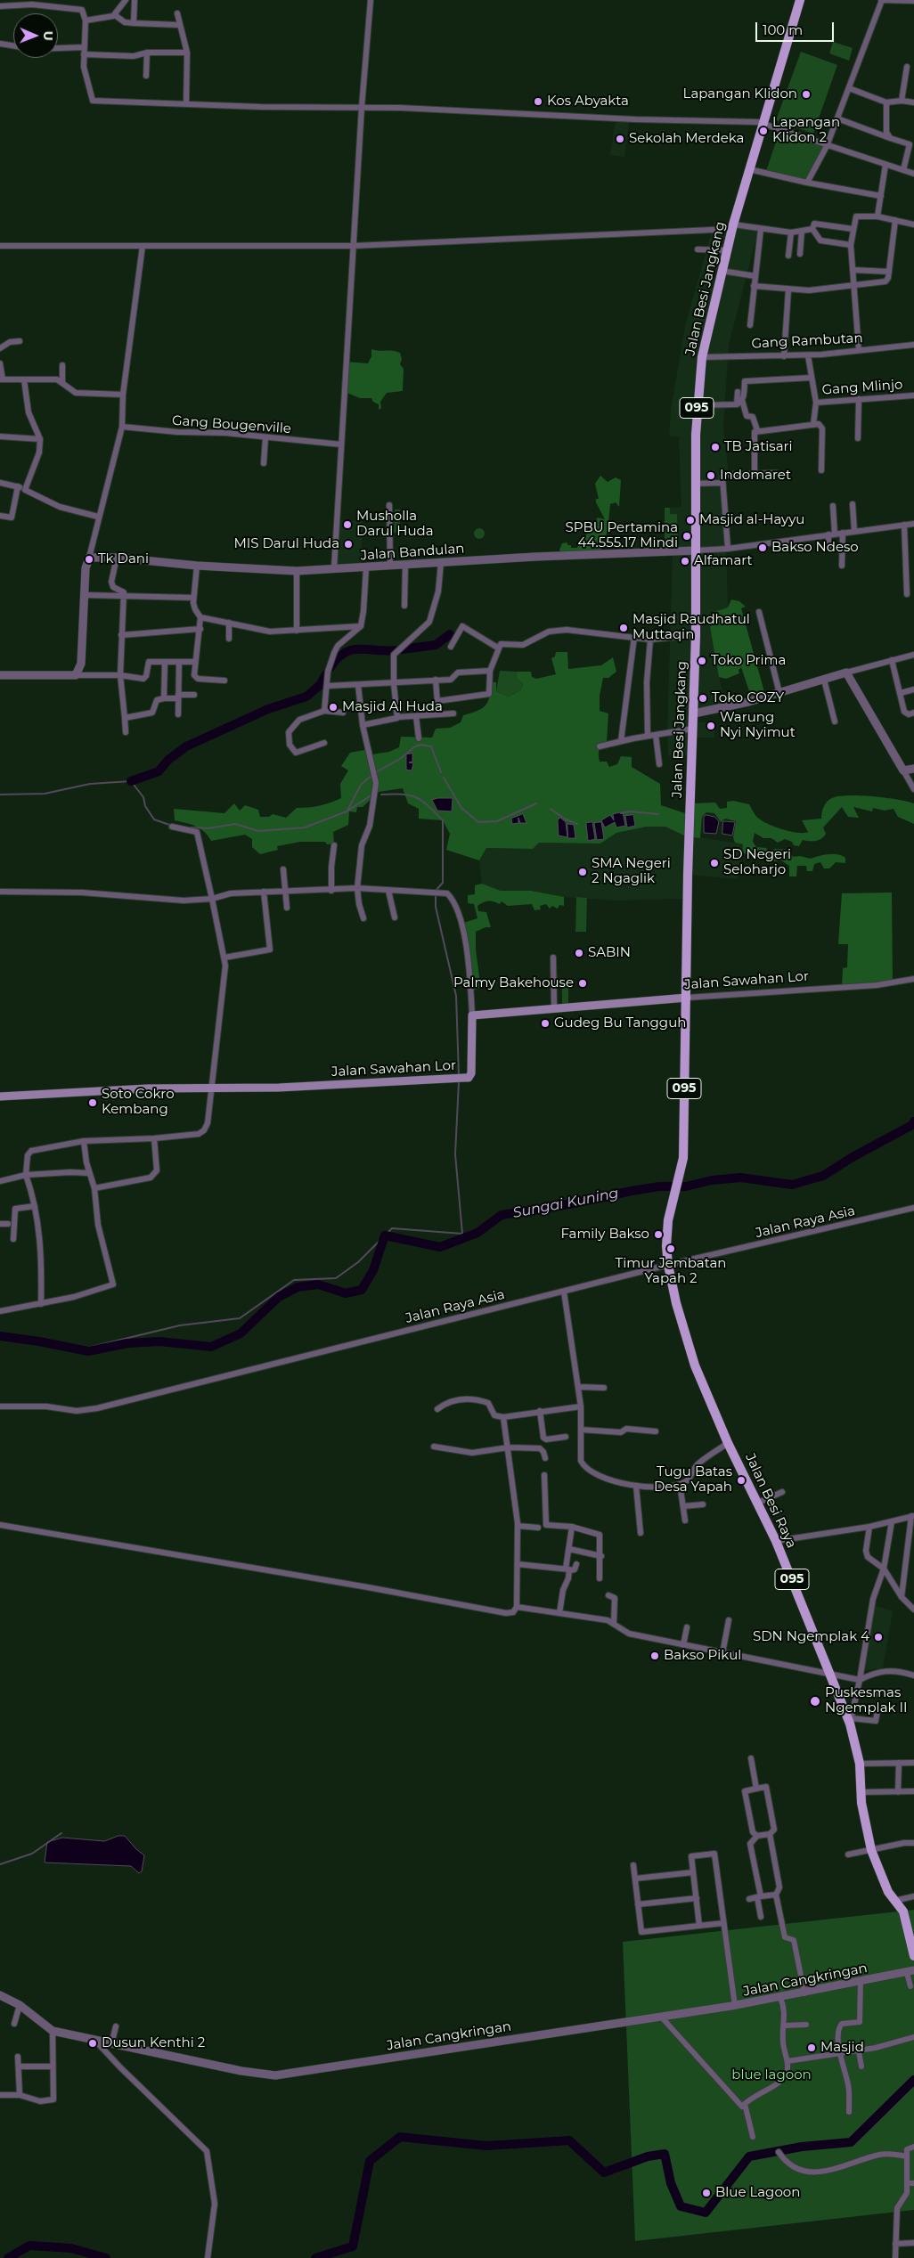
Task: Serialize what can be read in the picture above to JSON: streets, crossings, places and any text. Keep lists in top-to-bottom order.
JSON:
{
  "streets": {
    "main road": [
      "Jalan Besi Jangkang",
      "095",
      "Jalan Sawahan Lor",
      "Jalan Besi Raya"
    ],
    "street": [
      "Gang Rambutan",
      "Gang Mlinjo",
      "Gang Bougenville",
      "Jalan Bandulan",
      "Jalan Raya Asia",
      "Jalan Cangkringan"
    ]
  },
  "crossings": [
    ["Jalan Besi Jangkang", "Gang Rambutan"],
    ["Jalan Besi Jangkang", "Jalan Bandulan"],
    ["Jalan Besi Jangkang", "Jalan Sawahan Lor"],
    ["Jalan Besi Jangkang", "Jalan Besi Raya"],
    ["Jalan Raya Asia", "Jalan Besi Raya"]
  ],
  "water": ["Sungai Kuning"],
  "parks": ["blue lagoon"],
  "places": [
    "Lapangan Klidon",
    "Kos Abyakta",
    "Lapangan Klidon 2",
    "Sekolah Merdeka",
    "TB Jatisari",
    "Indomaret",
    "Masjid al-Hayyu",
    "Musholla Darul Huda",
    "SPBU Pertamina 44.555.17 Mindi",
    "MIS Darul Huda",
    "Bakso Ndeso",
    "Tk Dani",
    "Alfamart",
    "Masjid Raudhatul Muttaqin",
    "Toko Prima",
    "Toko COZY",
    "Masjid Al Huda",
    "Warung Nyi Nyimut",
    "SD Negeri Seloharjo",
    "SMA Negeri 2 Ngaglik",
    "SABIN",
    "Palmy Bakehouse",
    "Gudeg Bu Tangguh",
    "Soto Cokro Kembang",
    "Family Bakso",
    "Timur Jembatan Yapah 2",
    "Tugu Batas Desa Yapah",
    "SDN Ngemplak 4",
    "Bakso Pikul",
    "Puskesmas Ngemplak II",
    "Dusun Kenthi 2",
    "Masjid",
    "Blue Lagoon"
  ],
  "scale_bar": "100 m",
  "north": "right"
}
